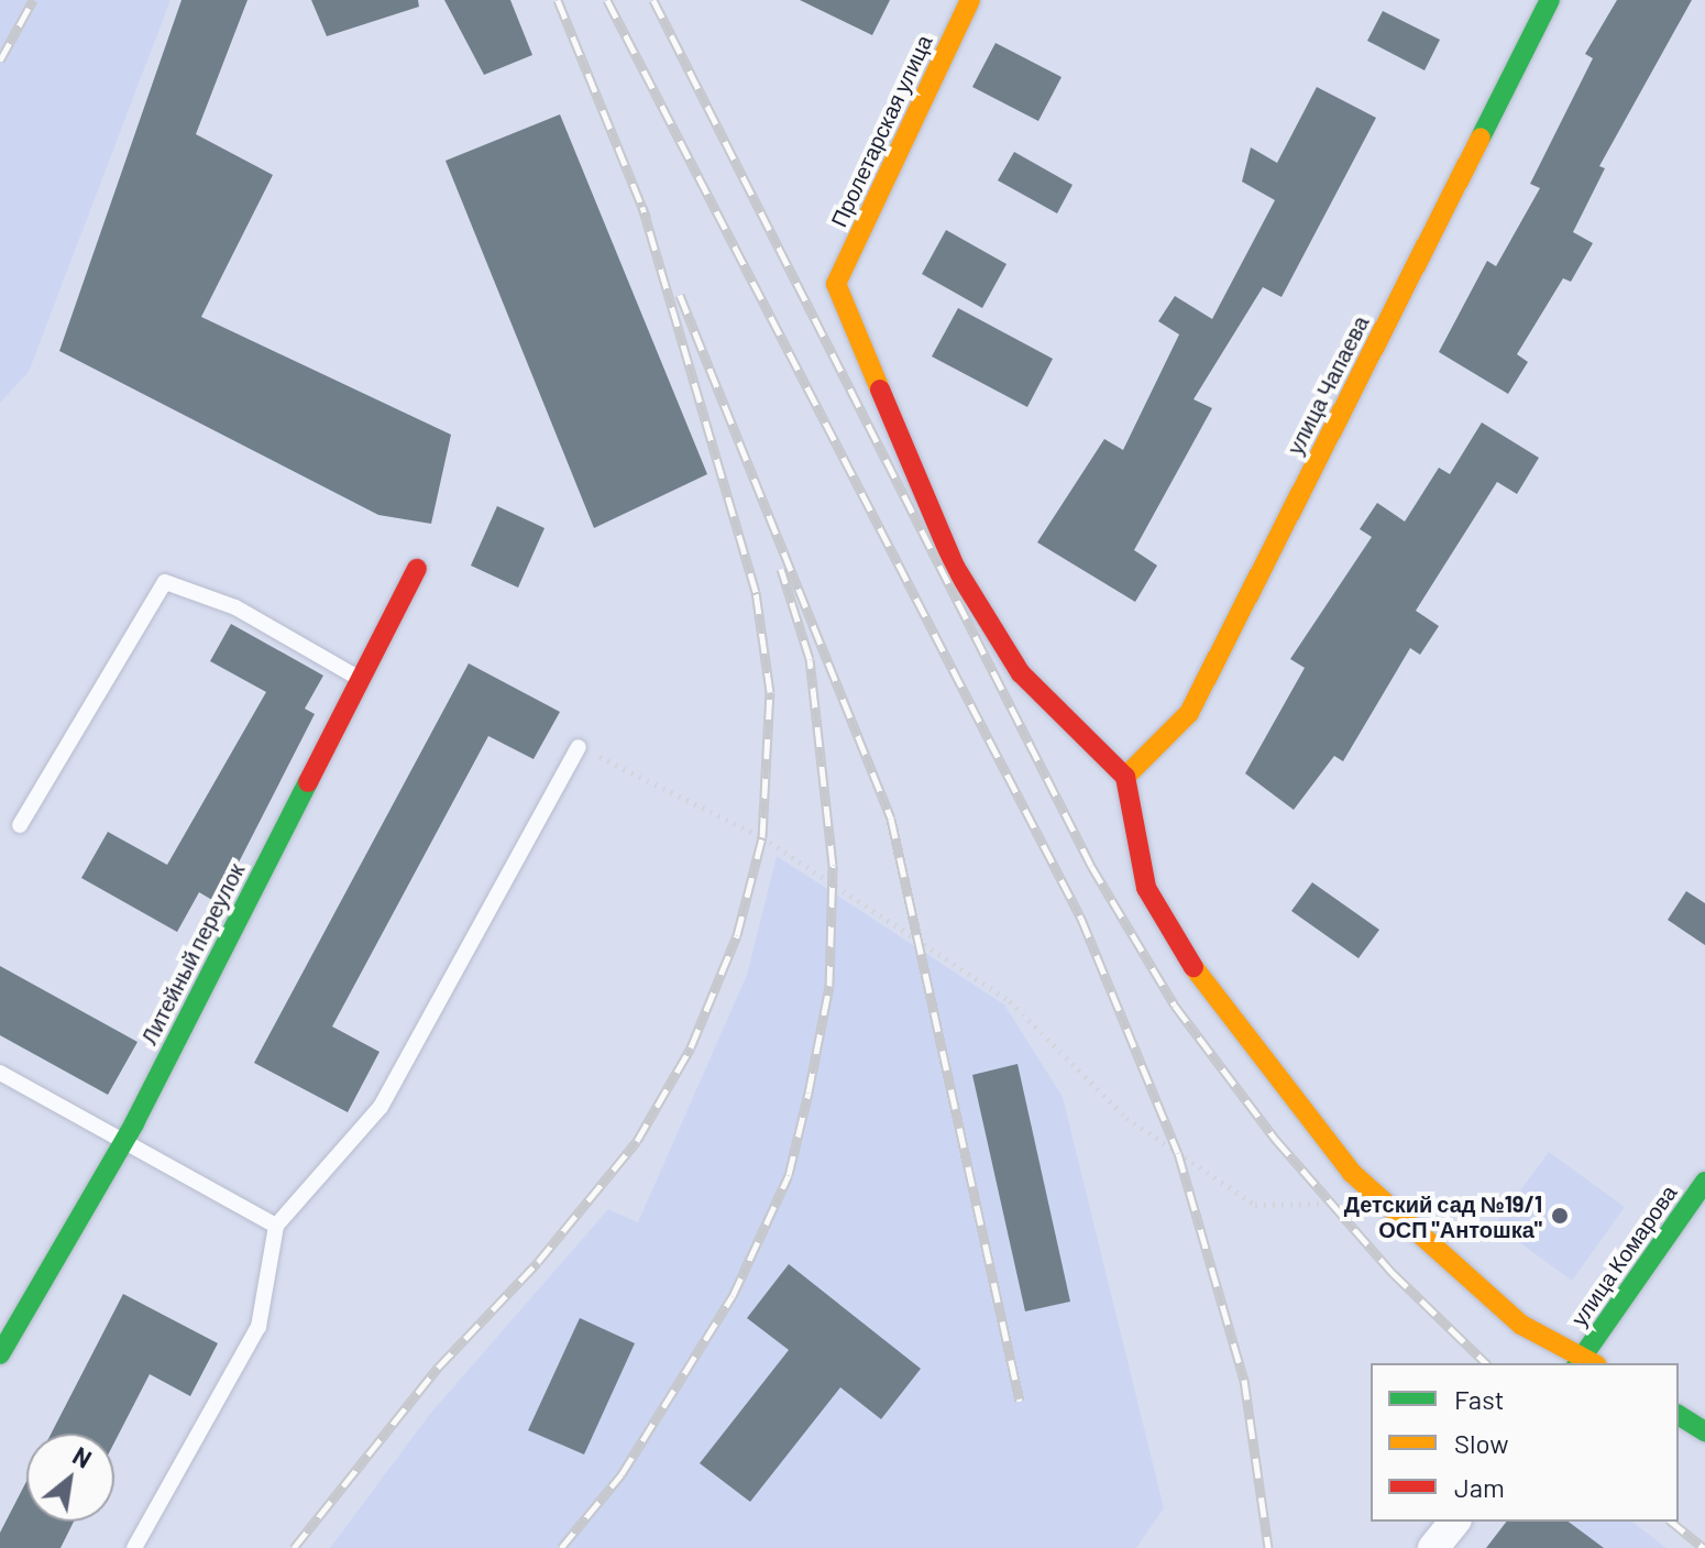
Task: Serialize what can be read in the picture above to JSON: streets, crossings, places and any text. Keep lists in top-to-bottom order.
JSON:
{
  "streets": {
    "street": [
      "Пролетарская улица",
      "улица Чапаева",
      "Литейный переулок",
      "улица Комарова"
    ]
  },
  "crossings": [
    ["Пролетарская улица", "улица Чапаева"]
  ],
  "places": ["Детский сад №19/1 ОСП \"Антошка\""],
  "legend": ["Fast", "Slow", "Jam"],
  "north": "top right"
}
